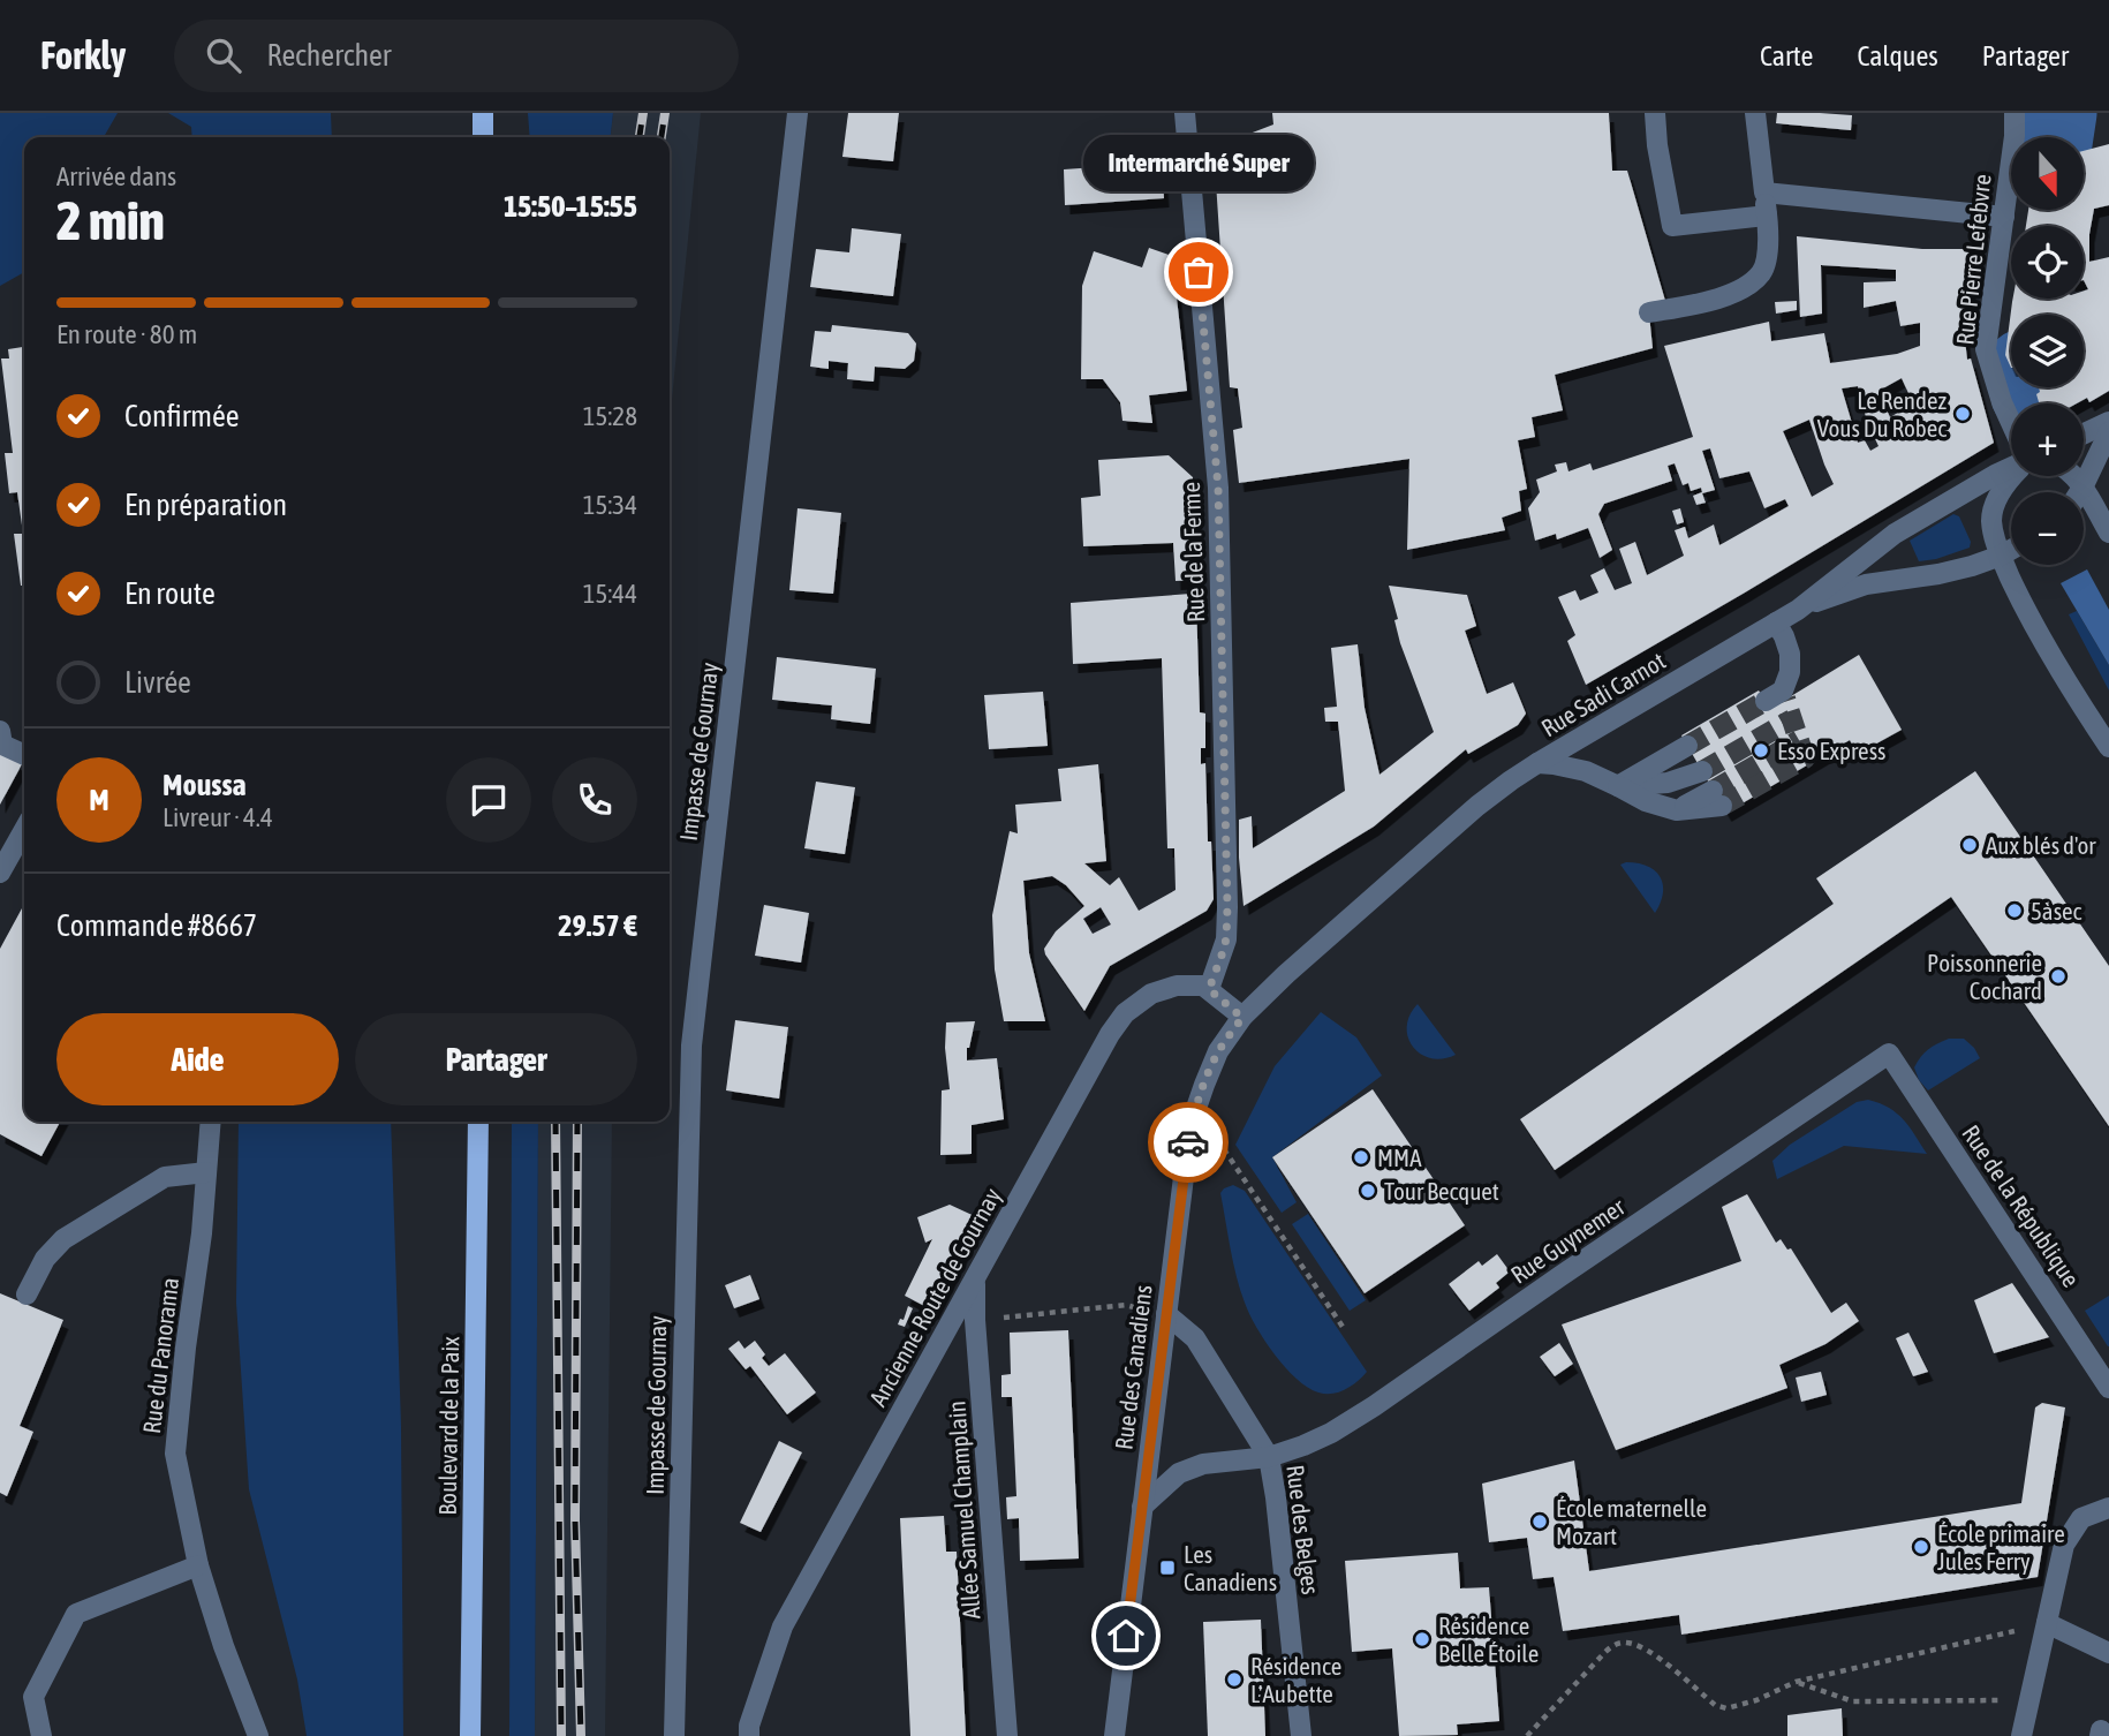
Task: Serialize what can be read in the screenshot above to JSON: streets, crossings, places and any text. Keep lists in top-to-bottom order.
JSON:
{
  "streets": {
    "main road": ["Boulevard de la Paix"],
    "street": [
      "Rue Pierre Lefebvre",
      "Rue de la Ferme",
      "Rue Sadi Carnot",
      "Impasse de Gournay",
      "Rue de la République",
      "Rue Guynemer",
      "Ancienne Route de Gournay",
      "Rue du Panorama",
      "Rue des Canadiens",
      "Allée Samuel Champlain",
      "Rue des Belges"
    ]
  },
  "crossings": [
    ["Rue de la Ferme", "Ancienne Route de Gournay"],
    ["Rue Sadi Carnot", "Rue des Canadiens"],
    ["Rue de la République", "Rue Guynemer"],
    ["Rue Guynemer", "Rue des Canadiens"],
    ["Rue Guynemer", "Rue des Belges"],
    ["Ancienne Route de Gournay", "Allée Samuel Champlain"],
    ["Rue des Canadiens", "Rue des Belges"]
  ],
  "places": {
    "other": [
      "Intermarché Super",
      "Le Rendez Vous Du Robec",
      "Esso Express",
      "Aux blés d'or",
      "5àsec",
      "Poissonnerie Cochard",
      "MMA",
      "Tour Becquet",
      "École maternelle Mozart",
      "École primaire Jules Ferry",
      "Résidence Belle Étoile",
      "Résidence L'Aubette"
    ],
    "transit": ["Les Canadiens"]
  },
  "north": "bottom",
  "page": {
    "header": "Forkly",
    "search": "Rechercher",
    "nav": ["Carte", "Calques", "Partager"],
    "bubble": "Intermarché Super",
    "map_buttons": ["+", "−"],
    "heading": ["2 min", "Arrivée dans", "15:50–15:55"],
    "panel": [
      "Moussa",
      "Livreur · 4.4",
      "Commande #8667",
      "29.57 €"
    ],
    "bar": "En route · 80 m",
    "list": [
      ["Confirmée", "15:28"],
      ["En préparation", "15:34"],
      ["En route", "15:44"],
      "Livrée"
    ],
    "round": "M",
    "buttons": ["Aide", "Partager"]
  }
}
